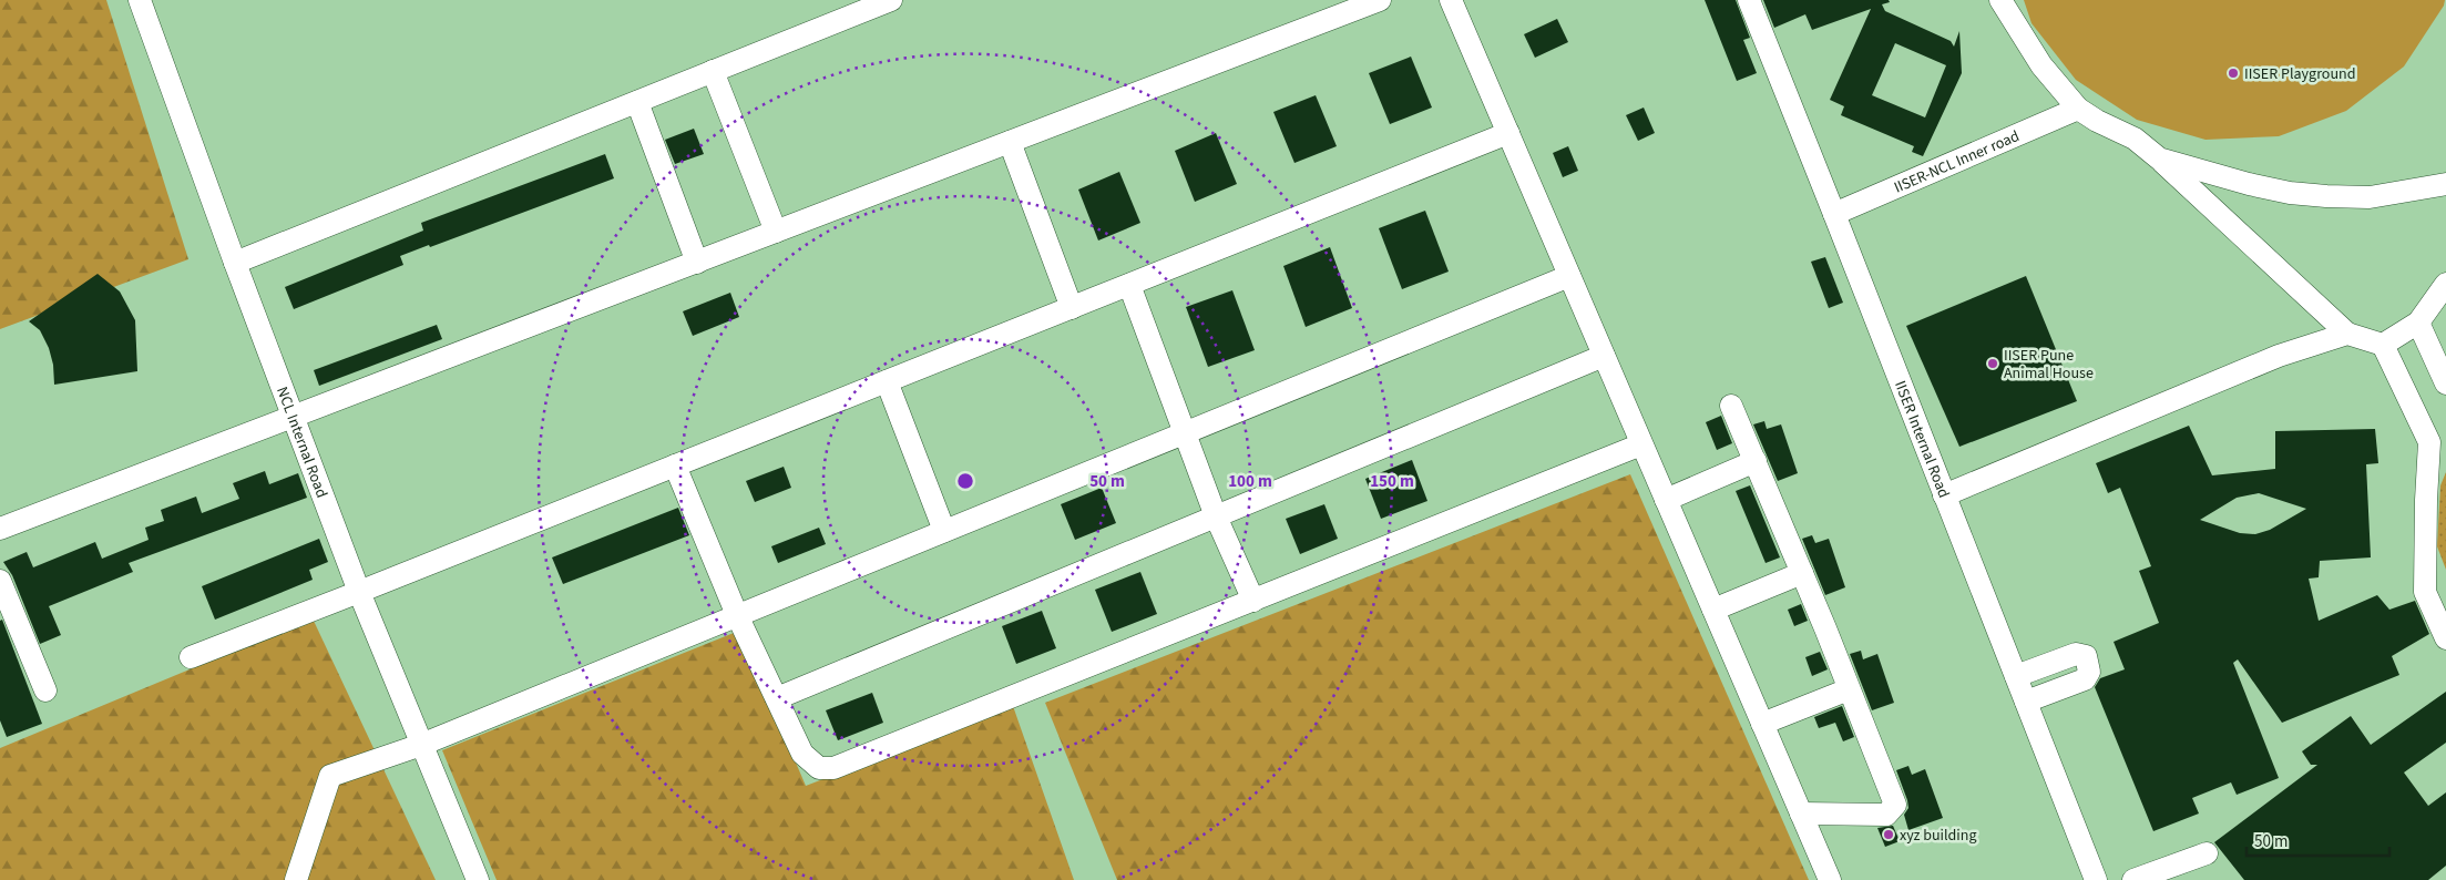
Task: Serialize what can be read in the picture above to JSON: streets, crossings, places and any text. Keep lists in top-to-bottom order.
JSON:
{
  "streets": {
    "lane": ["IISER-NCL Inner road", "IISER Internal Road", "NCL Internal Road"]
  },
  "crossings": [
    ["IISER-NCL Inner road", "IISER Internal Road"]
  ],
  "places": ["IISER Playground", "IISER Pune Animal House", "xyz building"],
  "scale_bar": "50 m",
  "rings": ["50 m", "100 m", "150 m"]
}
